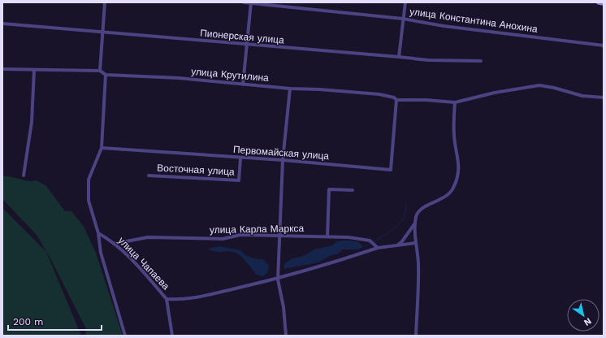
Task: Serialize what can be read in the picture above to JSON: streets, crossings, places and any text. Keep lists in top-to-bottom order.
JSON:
{
  "streets": {
    "street": [
      "улица Константина Анохина",
      "Пионерская улица",
      "улица Крутилина",
      "Первомайская улица",
      "Восточная улица",
      "улица Карла Маркса",
      "улица Чапаева"
    ]
  },
  "crossings": [
    ["улица Крутилина", "Первомайская улица"],
    ["Первомайская улица", "Восточная улица"],
    ["улица Карла Маркса", "улица Чапаева"]
  ],
  "scale_bar": "200 m",
  "north": "bottom right"
}
